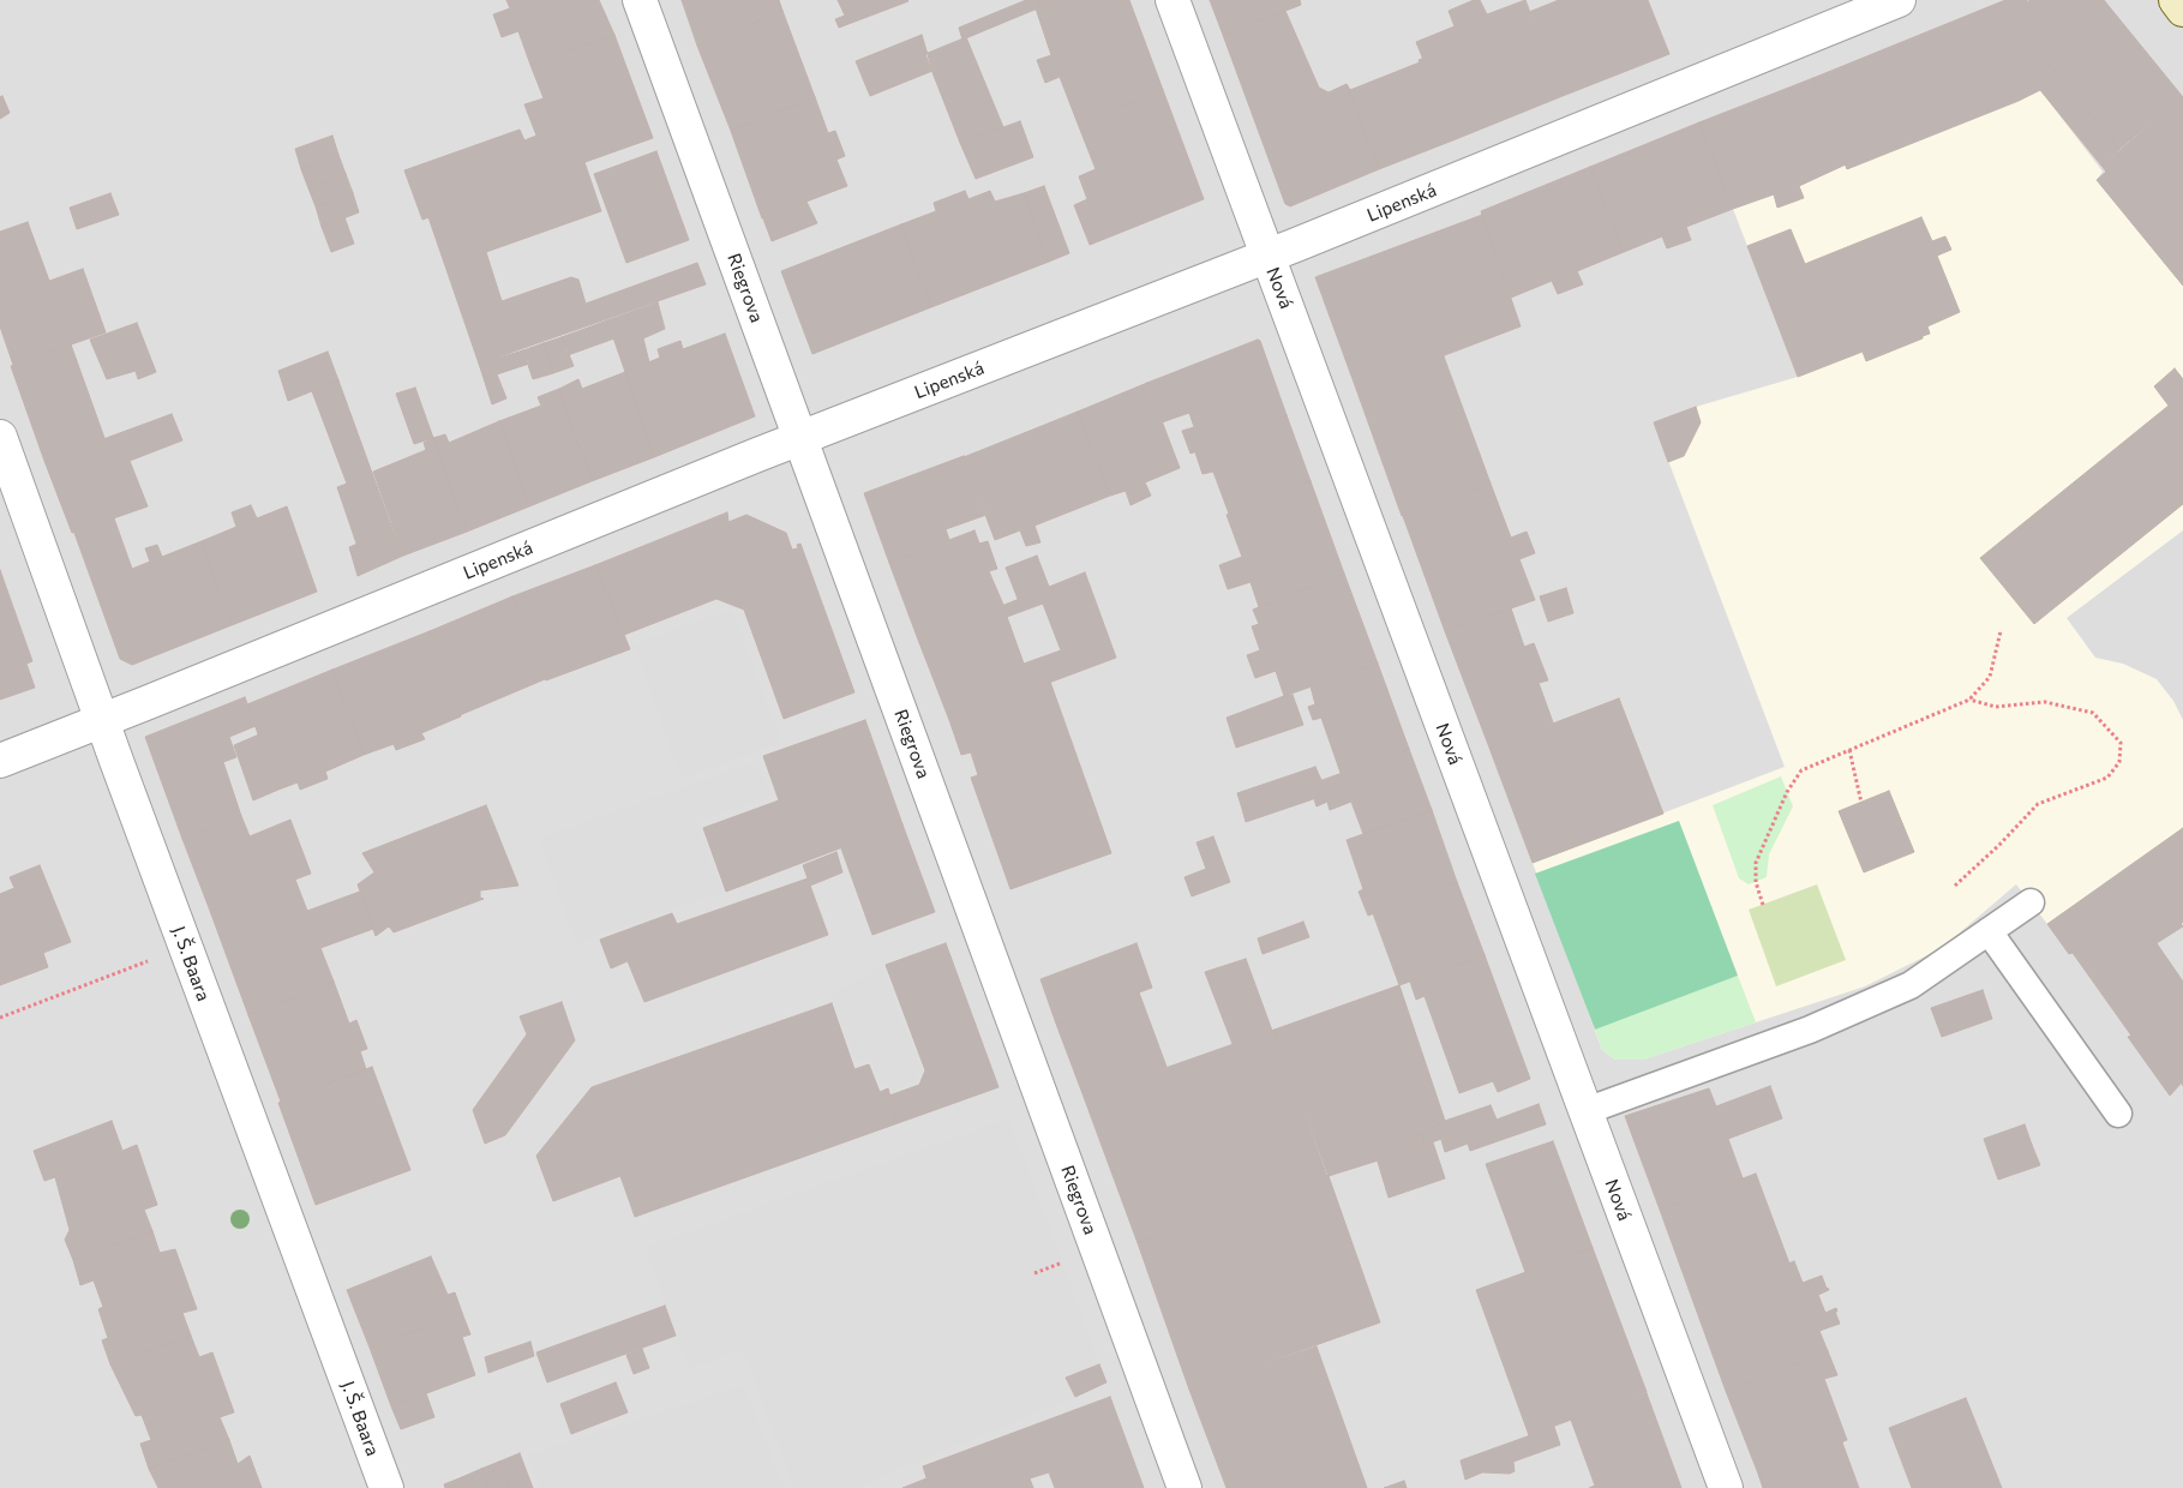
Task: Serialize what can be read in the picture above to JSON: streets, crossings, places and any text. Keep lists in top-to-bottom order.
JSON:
{
  "streets": {
    "street": [
      "Lipenská",
      "Riegrova",
      "Nová",
      "J. Š. Baara"
    ]
  },
  "crossings": [
    ["Lipenská", "Riegrova"],
    ["Lipenská", "Nová"],
    ["Lipenská", "J. Š. Baara"]
  ]
}
